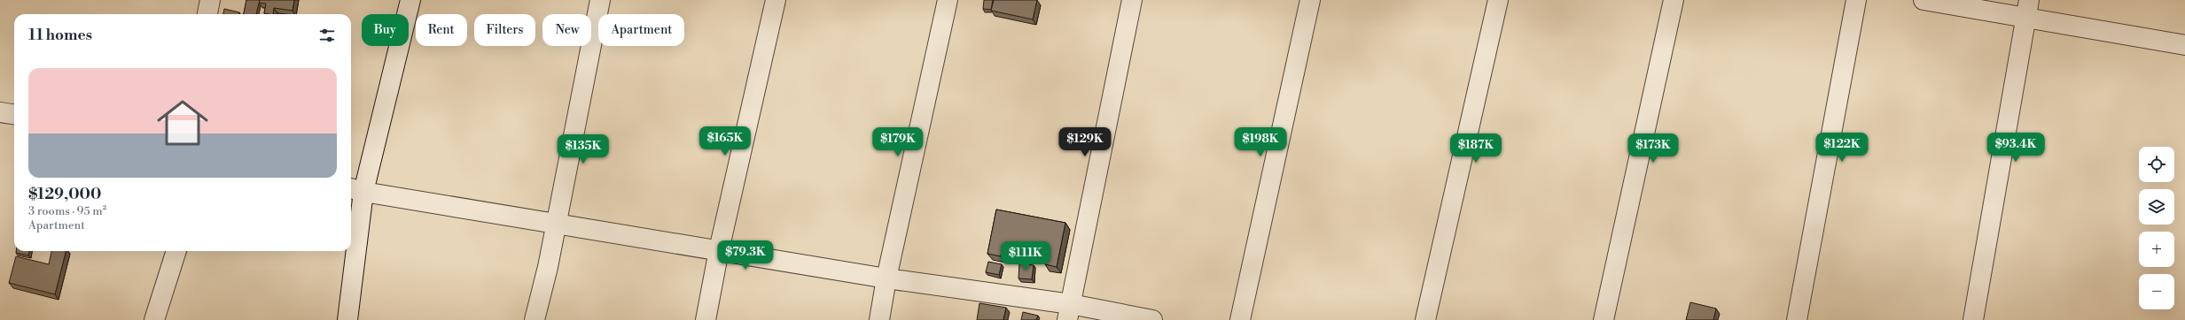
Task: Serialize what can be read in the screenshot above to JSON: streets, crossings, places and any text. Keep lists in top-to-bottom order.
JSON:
{
  "page": {
    "chip": [
      "Buy",
      "Rent",
      "Filters",
      "New",
      "Apartment"
    ],
    "heading": "11 homes",
    "list": [
      {
        "name": "$129,000",
        "note": "3 rooms · 95 m² · Apartment"
      }
    ],
    "price": [
      "$165K",
      "$179K",
      "$129K",
      "$198K",
      "$122K",
      "$93.4K",
      "$187K",
      "$173K",
      "$135K",
      "$79.3K",
      "$111K"
    ],
    "map_buttons": ["+", "−"]
  }
}
